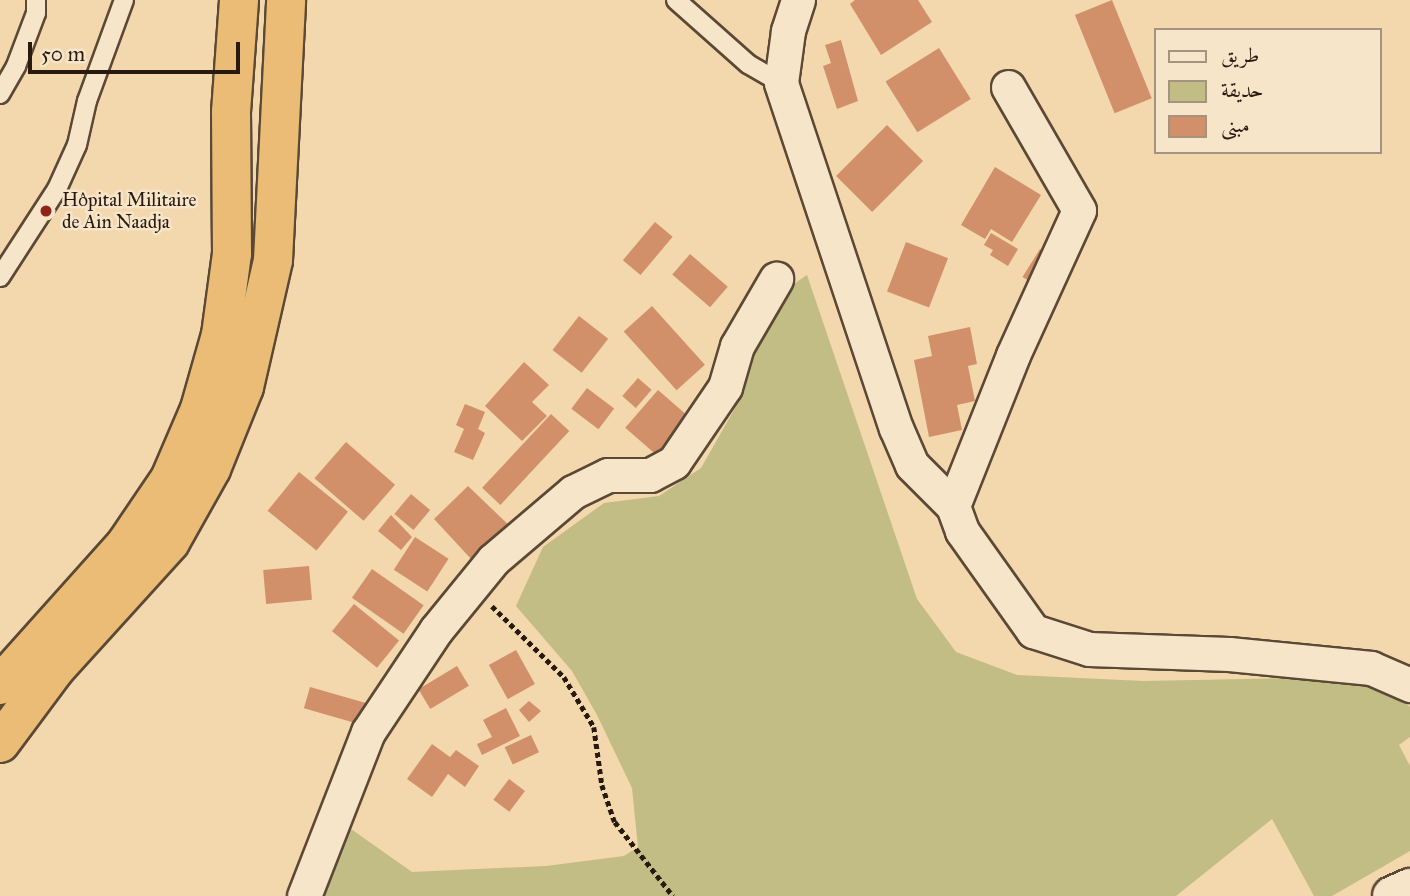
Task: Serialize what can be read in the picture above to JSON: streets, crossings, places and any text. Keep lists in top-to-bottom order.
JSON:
{
  "places": ["Hôpital Militaire de Ain Naadja"],
  "legend": ["طريق", "حديقة", "مبنى"],
  "scale_bar": "50 m"
}
